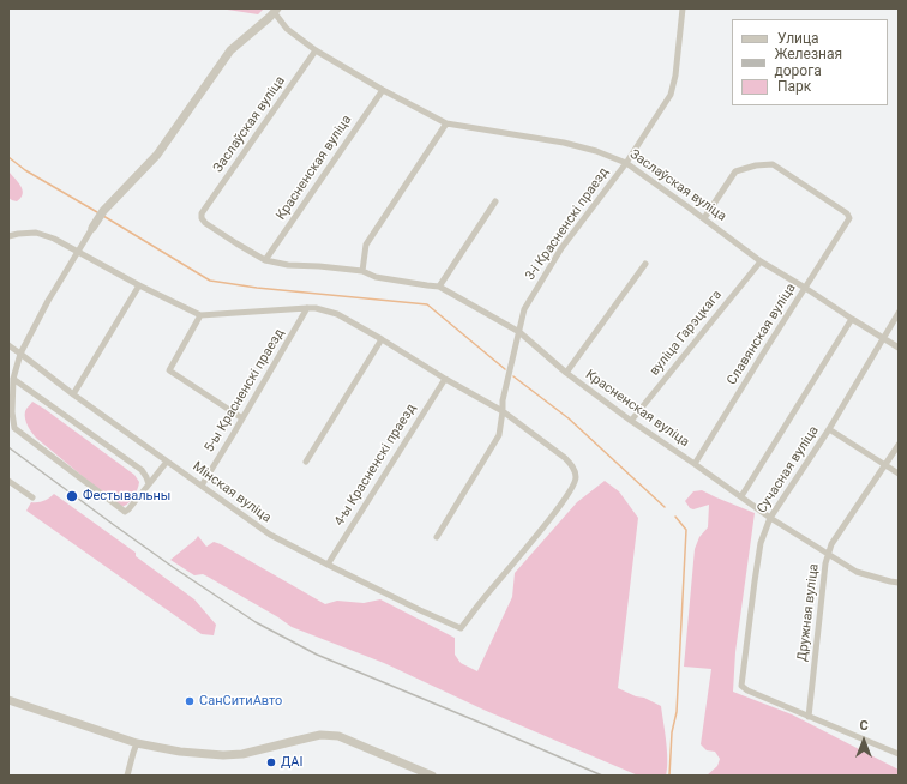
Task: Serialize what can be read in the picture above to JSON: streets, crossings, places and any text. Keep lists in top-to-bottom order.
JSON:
{
  "streets": {
    "street": [
      "Заслаўская вуліца",
      "Красненская вуліца",
      "3-і Красненскі праезд",
      "вуліца Гарэцкага",
      "Славянская вуліца",
      "5-ы Красненскі праезд",
      "4-ы Красненскі праезд",
      "Сучасная вуліца",
      "Мінская вуліца",
      "Дружная вуліца"
    ]
  },
  "crossings": [
    ["Заслаўская вуліца", "Красненская вуліца"],
    ["Заслаўская вуліца", "3-і Красненскі праезд"],
    ["Заслаўская вуліца", "вуліца Гарэцкага"],
    ["Заслаўская вуліца", "Славянская вуліца"],
    ["Заслаўская вуліца", "Сучасная вуліца"],
    ["Красненская вуліца", "3-і Красненскі праезд"],
    ["Красненская вуліца", "вуліца Гарэцкага"],
    ["Красненская вуліца", "Славянская вуліца"],
    ["Красненская вуліца", "Сучасная вуліца"],
    ["Красненская вуліца", "Дружная вуліца"],
    ["3-і Красненскі праезд", "Мінская вуліца"],
    ["5-ы Красненскі праезд", "Мінская вуліца"],
    ["4-ы Красненскі праезд", "Мінская вуліца"],
    ["Сучасная вуліца", "Дружная вуліца"]
  ],
  "places": ["Фестывальны", "СанСитиАвто", "ДАІ"],
  "legend": ["Улица", "Железная дорога", "Парк"],
  "north": "top"
}
